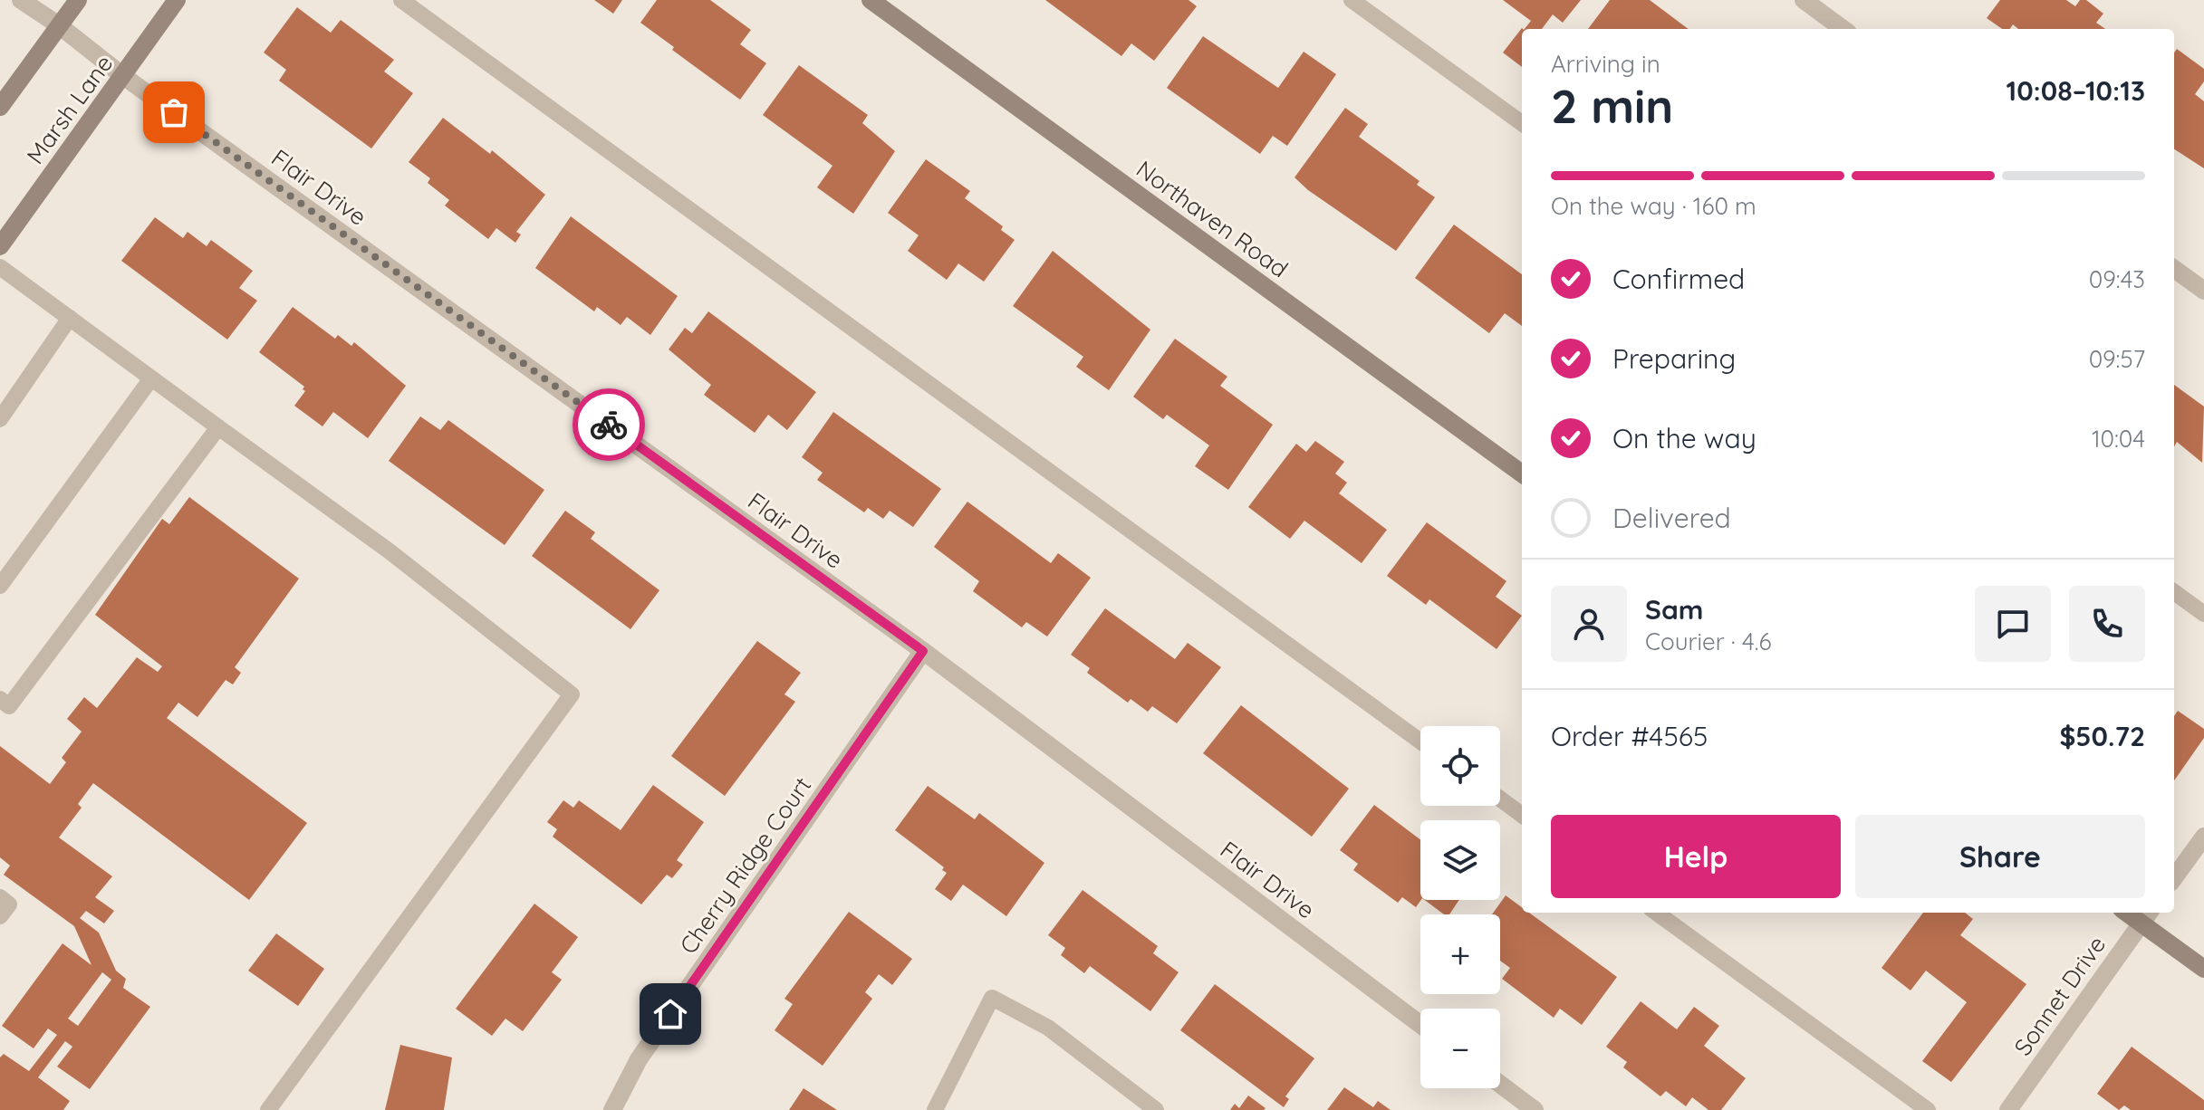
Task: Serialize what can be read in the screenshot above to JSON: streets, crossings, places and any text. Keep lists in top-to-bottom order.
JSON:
{
  "streets": {
    "street": [
      "Marsh Lane",
      "Flair Drive",
      "Northaven Road",
      "Cherry Ridge Court",
      "Sonnet Drive"
    ]
  },
  "crossings": [
    ["Marsh Lane", "Flair Drive"],
    ["Flair Drive", "Cherry Ridge Court"]
  ],
  "page": {
    "heading": ["2 min", "Arriving in", "10:08–10:13"],
    "panel": [
      "Sam",
      "Courier · 4.6",
      "Order #4565",
      "$50.72"
    ],
    "bar": "On the way · 160 m",
    "list": [
      ["Confirmed", "09:43"],
      ["Preparing", "09:57"],
      ["On the way", "10:04"],
      "Delivered"
    ],
    "map_buttons": ["+", "−"],
    "buttons": ["Help", "Share"]
  }
}
